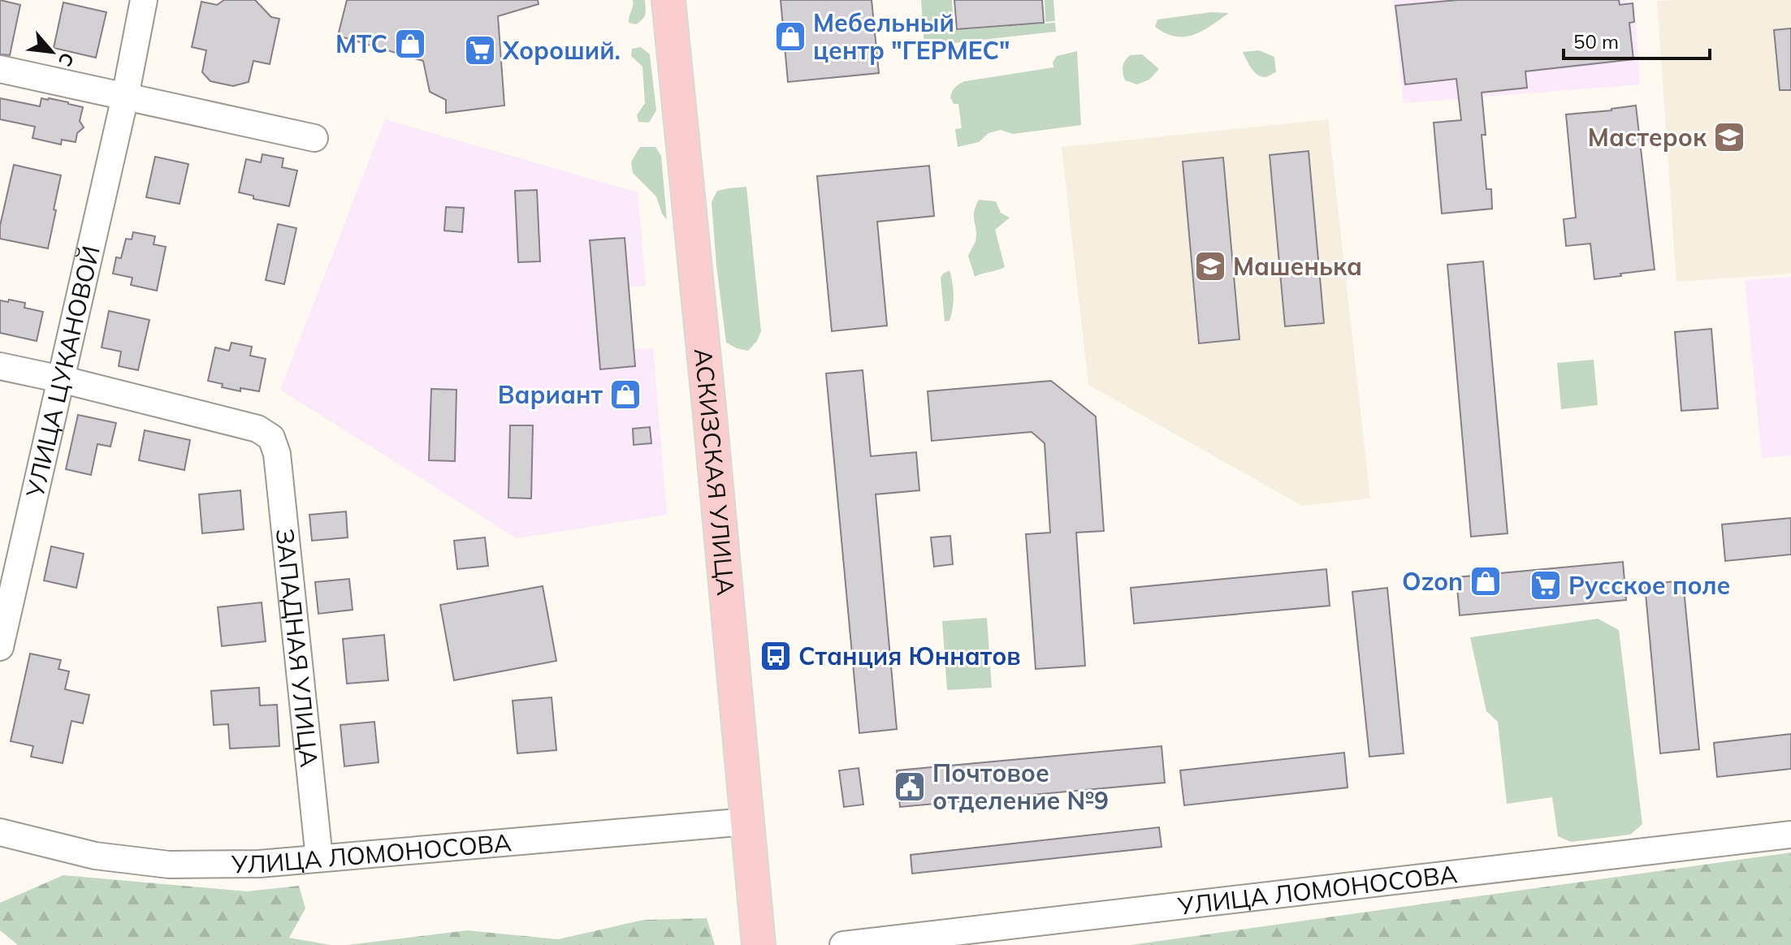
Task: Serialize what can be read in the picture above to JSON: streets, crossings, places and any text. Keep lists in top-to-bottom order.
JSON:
{
  "streets": {
    "main road": ["АСКИЗСКАЯ УЛИЦА"],
    "street": ["УЛИЦА ЦУКАНОВОЙ", "ЗАПАДНАЯ УЛИЦА", "УЛИЦА ЛОМОНОСОВА"]
  },
  "crossings": [
    ["УЛИЦА ЦУКАНОВОЙ", "ЗАПАДНАЯ УЛИЦА"],
    ["АСКИЗСКАЯ УЛИЦА", "УЛИЦА ЛОМОНОСОВА"],
    ["ЗАПАДНАЯ УЛИЦА", "УЛИЦА ЛОМОНОСОВА"]
  ],
  "places": {
    "shop": [
      "Мебельный центр \"ГЕРМЕС\"",
      "МТС",
      "Вариант",
      "Ozon"
    ],
    "supermarket": ["Хороший.", "Русское поле"],
    "school or university": ["Мастерок", "Машенька"],
    "bus stop": ["Станция Юннатов"],
    "public building": ["Почтовое отделение №9"]
  },
  "scale_bar": "50 m",
  "north": "bottom right"
}
